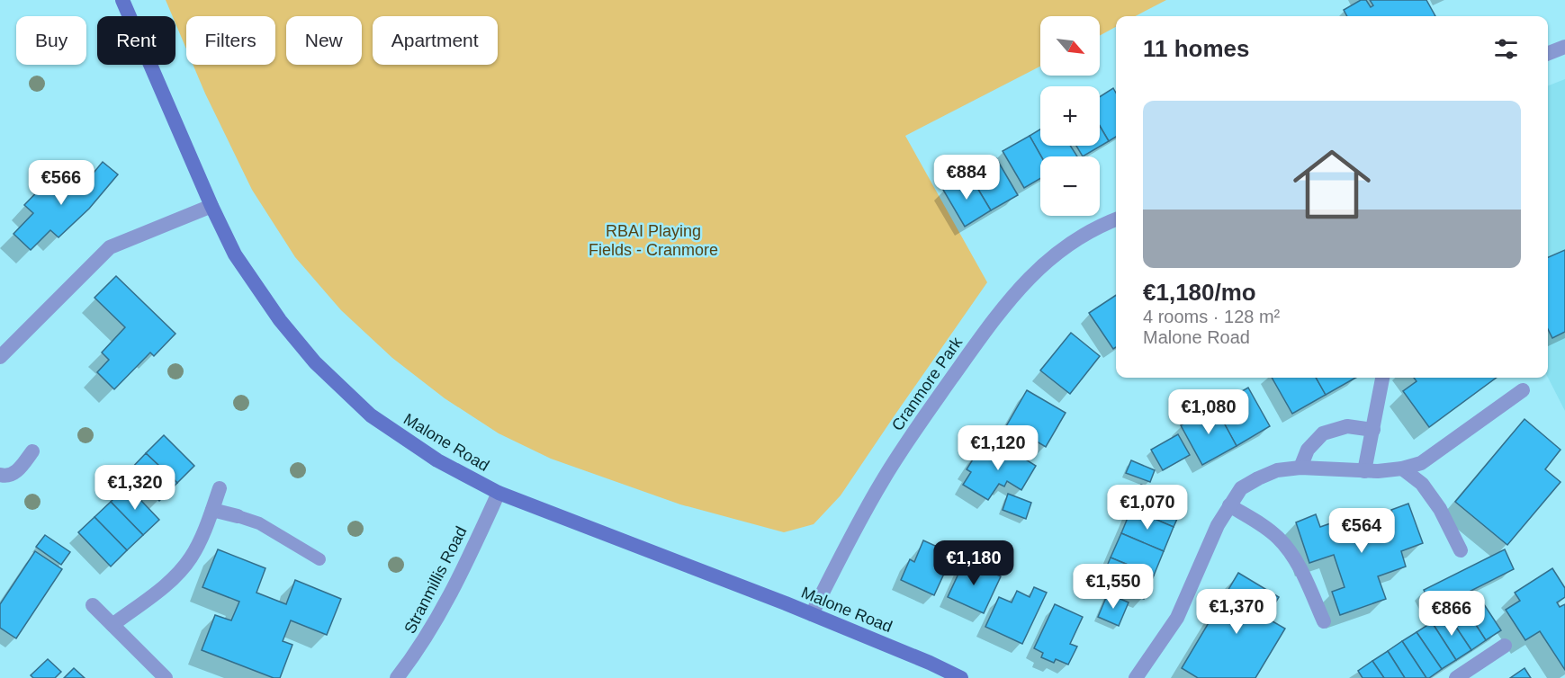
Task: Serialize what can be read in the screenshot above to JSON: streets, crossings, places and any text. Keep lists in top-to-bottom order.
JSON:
{
  "streets": {
    "main road": ["Malone Road"],
    "street": ["Cranmore Park", "Stranmillis Road"]
  },
  "crossings": [
    ["Cranmore Park", "Malone Road"],
    ["Malone Road", "Stranmillis Road"]
  ],
  "parks": ["RBAI Playing Fields - Cranmore"],
  "north": "bottom right",
  "page": {
    "map_buttons": ["+", "−"],
    "chip": [
      "Buy",
      "Rent",
      "Filters",
      "New",
      "Apartment"
    ],
    "heading": "11 homes",
    "list": [
      {
        "name": "€1,180/mo",
        "note": "4 rooms · 128 m² · Malone Road"
      }
    ],
    "price": [
      "€884",
      "€566",
      "€1,080",
      "€1,120",
      "€1,320",
      "€1,070",
      "€564",
      "€1,180",
      "€1,550",
      "€1,370",
      "€866"
    ]
  }
}
